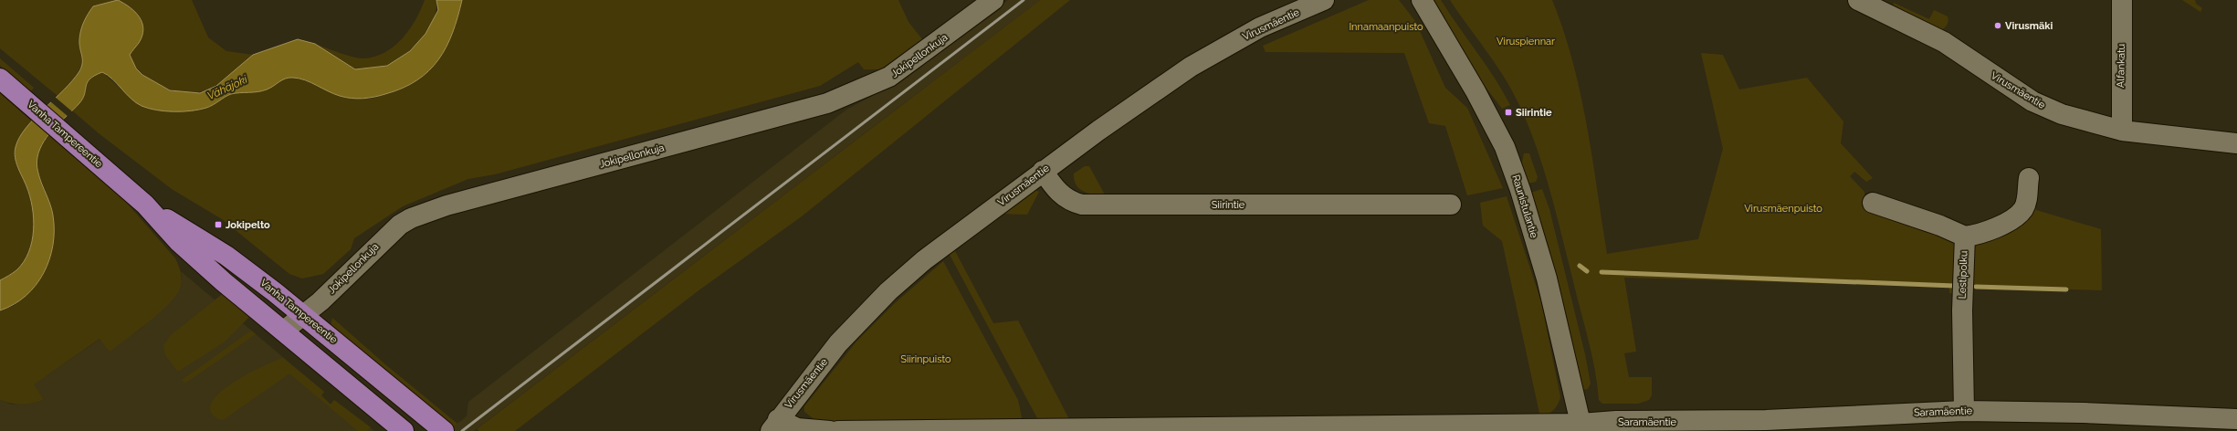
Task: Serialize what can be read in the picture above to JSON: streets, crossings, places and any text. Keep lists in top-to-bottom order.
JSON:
{
  "streets": {
    "main road": ["Vanha Tampereentie"],
    "street": [
      "Virusmäentie",
      "Jokipellonkuja",
      "Alfankatu",
      "Siirintie",
      "Raunistulantie",
      "Lestipolku",
      "Saramäentie"
    ]
  },
  "crossings": [
    ["Virusmäentie", "Alfankatu"],
    ["Virusmäentie", "Siirintie"],
    ["Jokipellonkuja", "Vanha Tampereentie"],
    ["Raunistulantie", "Saramäentie"],
    ["Lestipolku", "Saramäentie"]
  ],
  "water": ["Vähäjoki"],
  "parks": [
    "Innamaanpuisto",
    "Viruspiennar",
    "Virusmäenpuisto",
    "Siirinpuisto"
  ],
  "places": {
    "other": ["Virusmäki"],
    "transit": ["Siirintie", "Jokipelto"]
  }
}
